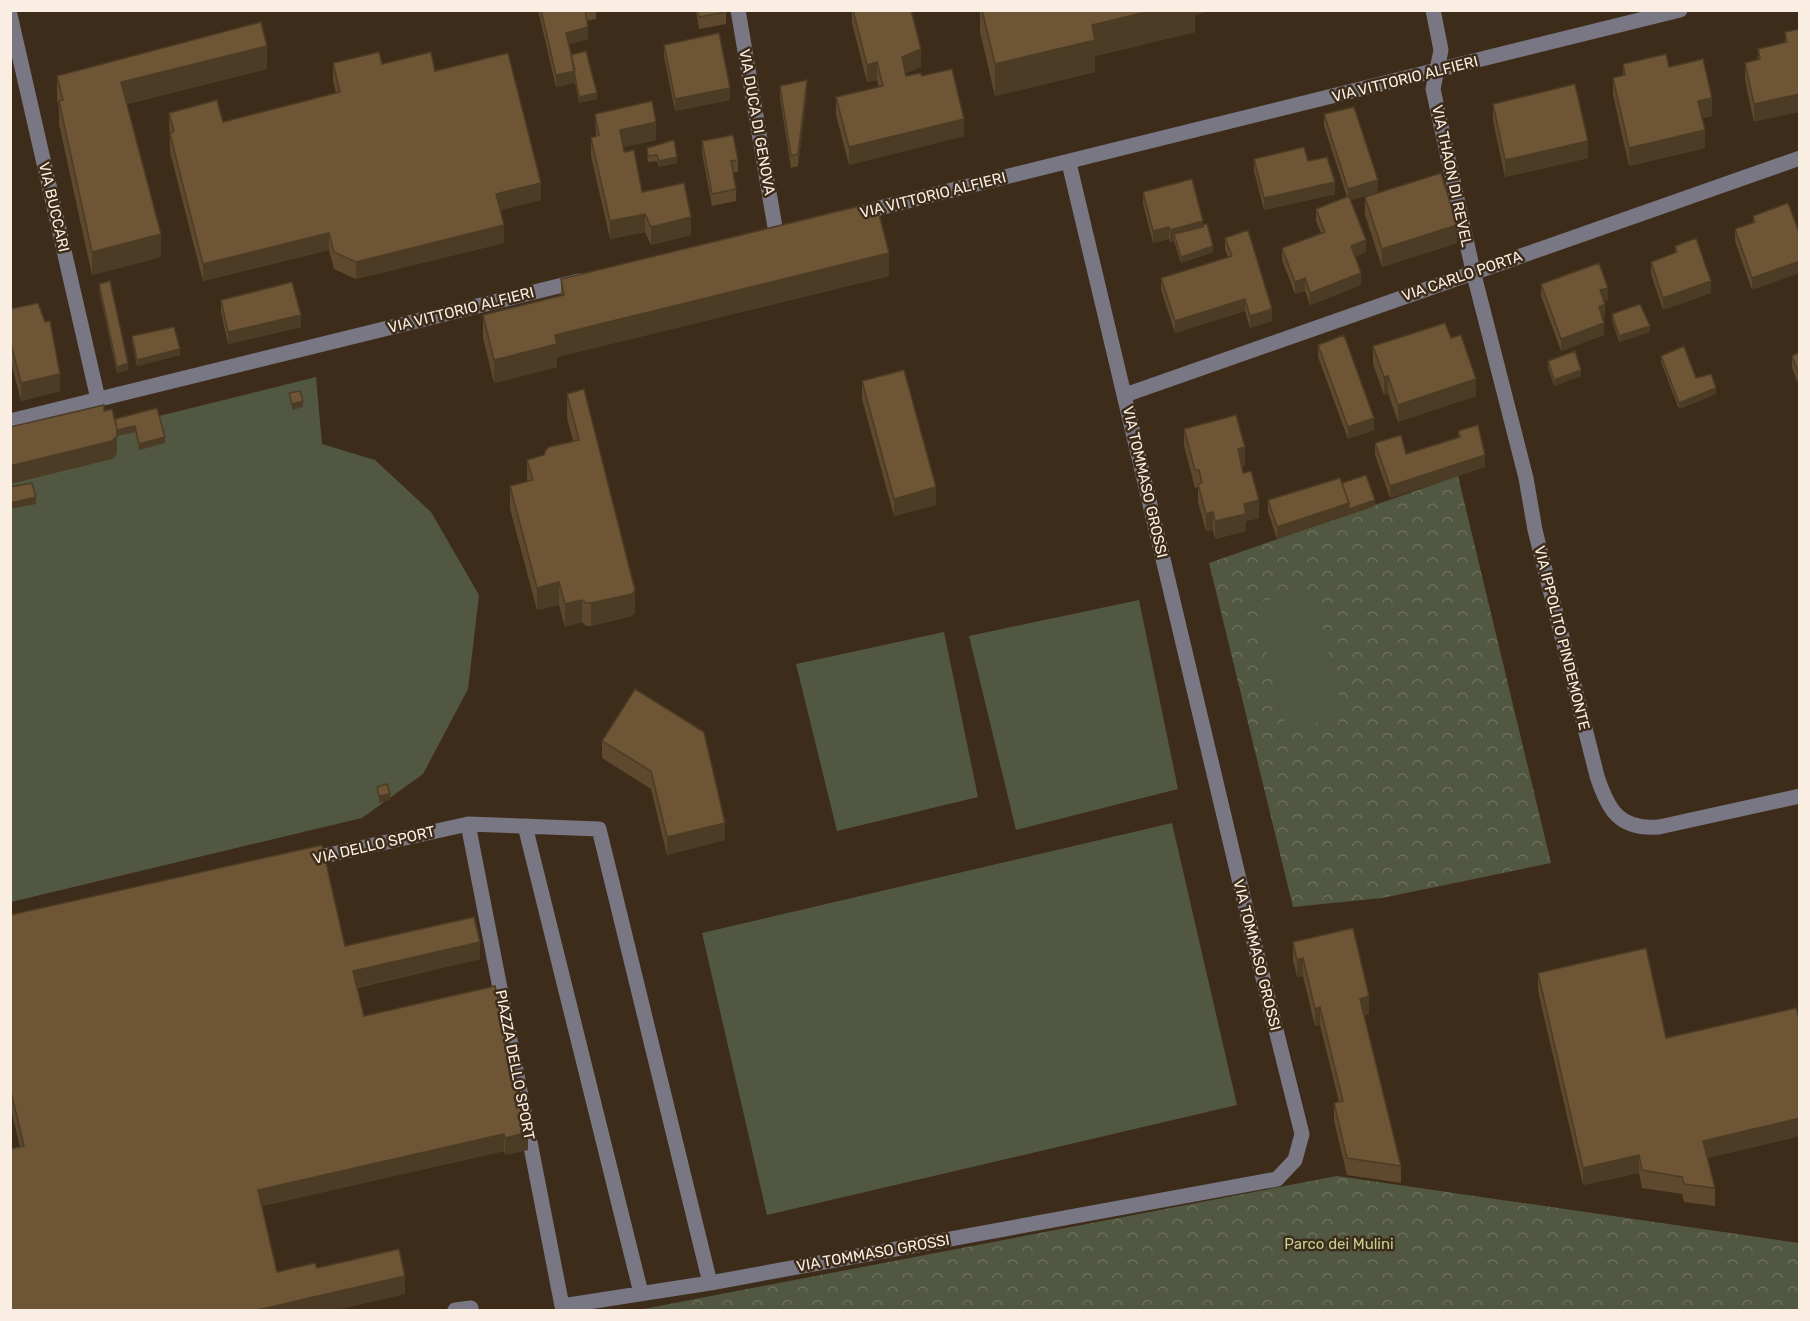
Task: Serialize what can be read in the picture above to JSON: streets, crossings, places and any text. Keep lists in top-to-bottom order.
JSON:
{
  "streets": {
    "street": [
      "VIA VITTORIO ALFIERI",
      "VIA DUCA DI GENOVA",
      "VIA THAON DI REVEL",
      "VIA BUCCARI",
      "VIA CARLO PORTA",
      "VIA TOMMASO GROSSI",
      "VIA IPPOLITO PINDEMONTE",
      "VIA DELLO SPORT",
      "PIAZZA DELLO SPORT"
    ]
  },
  "crossings": [
    ["VIA VITTORIO ALFIERI", "VIA THAON DI REVEL"],
    ["VIA VITTORIO ALFIERI", "VIA BUCCARI"],
    ["VIA VITTORIO ALFIERI", "VIA TOMMASO GROSSI"],
    ["VIA THAON DI REVEL", "VIA CARLO PORTA"],
    ["VIA THAON DI REVEL", "VIA IPPOLITO PINDEMONTE"],
    ["VIA CARLO PORTA", "VIA TOMMASO GROSSI"],
    ["VIA CARLO PORTA", "VIA IPPOLITO PINDEMONTE"],
    ["VIA TOMMASO GROSSI", "VIA DELLO SPORT"],
    ["VIA DELLO SPORT", "PIAZZA DELLO SPORT"]
  ],
  "parks": ["Parco dei Mulini"]
}
